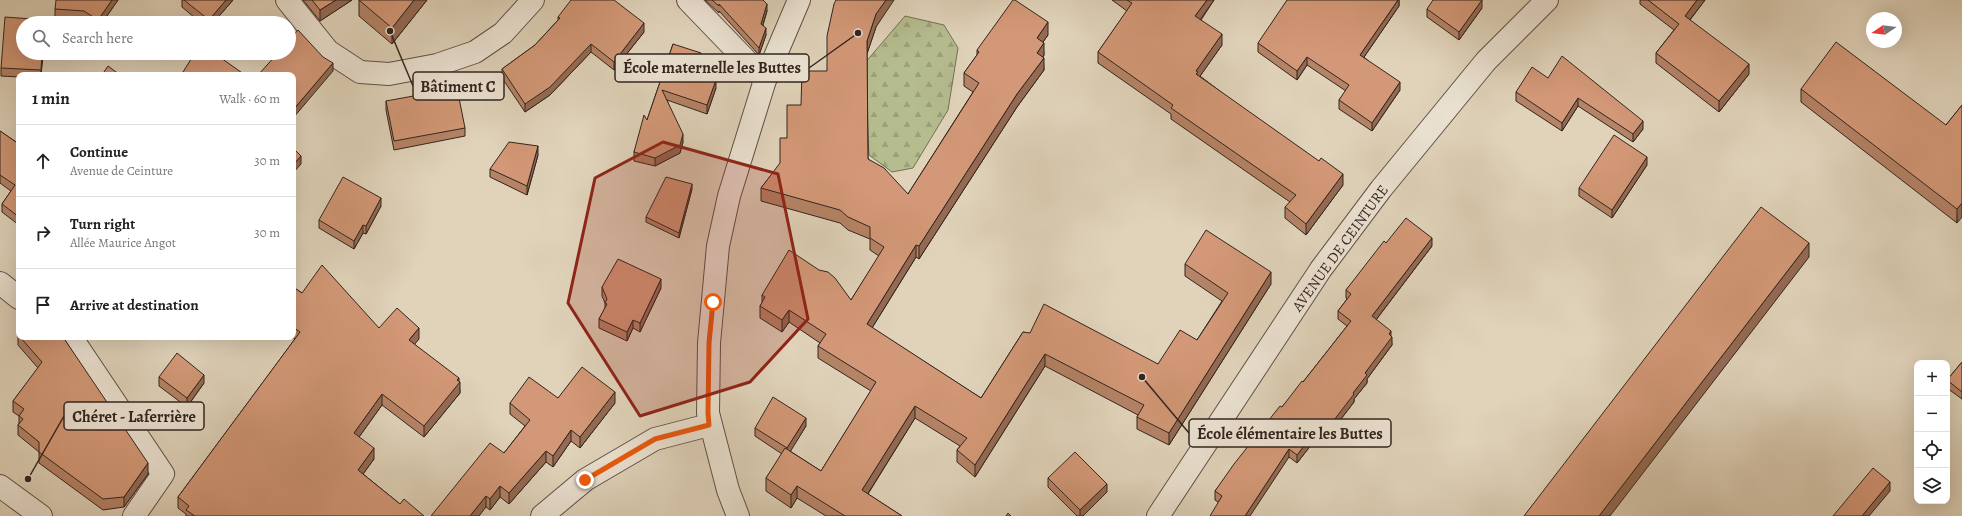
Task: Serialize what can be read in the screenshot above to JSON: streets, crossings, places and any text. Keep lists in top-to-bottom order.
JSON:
{
  "streets": {
    "street": ["AVENUE DE CEINTURE"]
  },
  "places": [
    "Bâtiment C",
    "École maternelle les Buttes",
    "École élémentaire les Buttes",
    "Chéret - Laferrière"
  ],
  "north": "left",
  "page": {
    "search": "Search here",
    "heading": ["1 min", "Walk · 60 m"],
    "list": [
      ["Continue", "Avenue de Ceinture", "30 m"],
      ["Turn right", "Allée Maurice Angot", "30 m"],
      "Arrive at destination"
    ],
    "map_buttons": ["+", "−"]
  }
}
